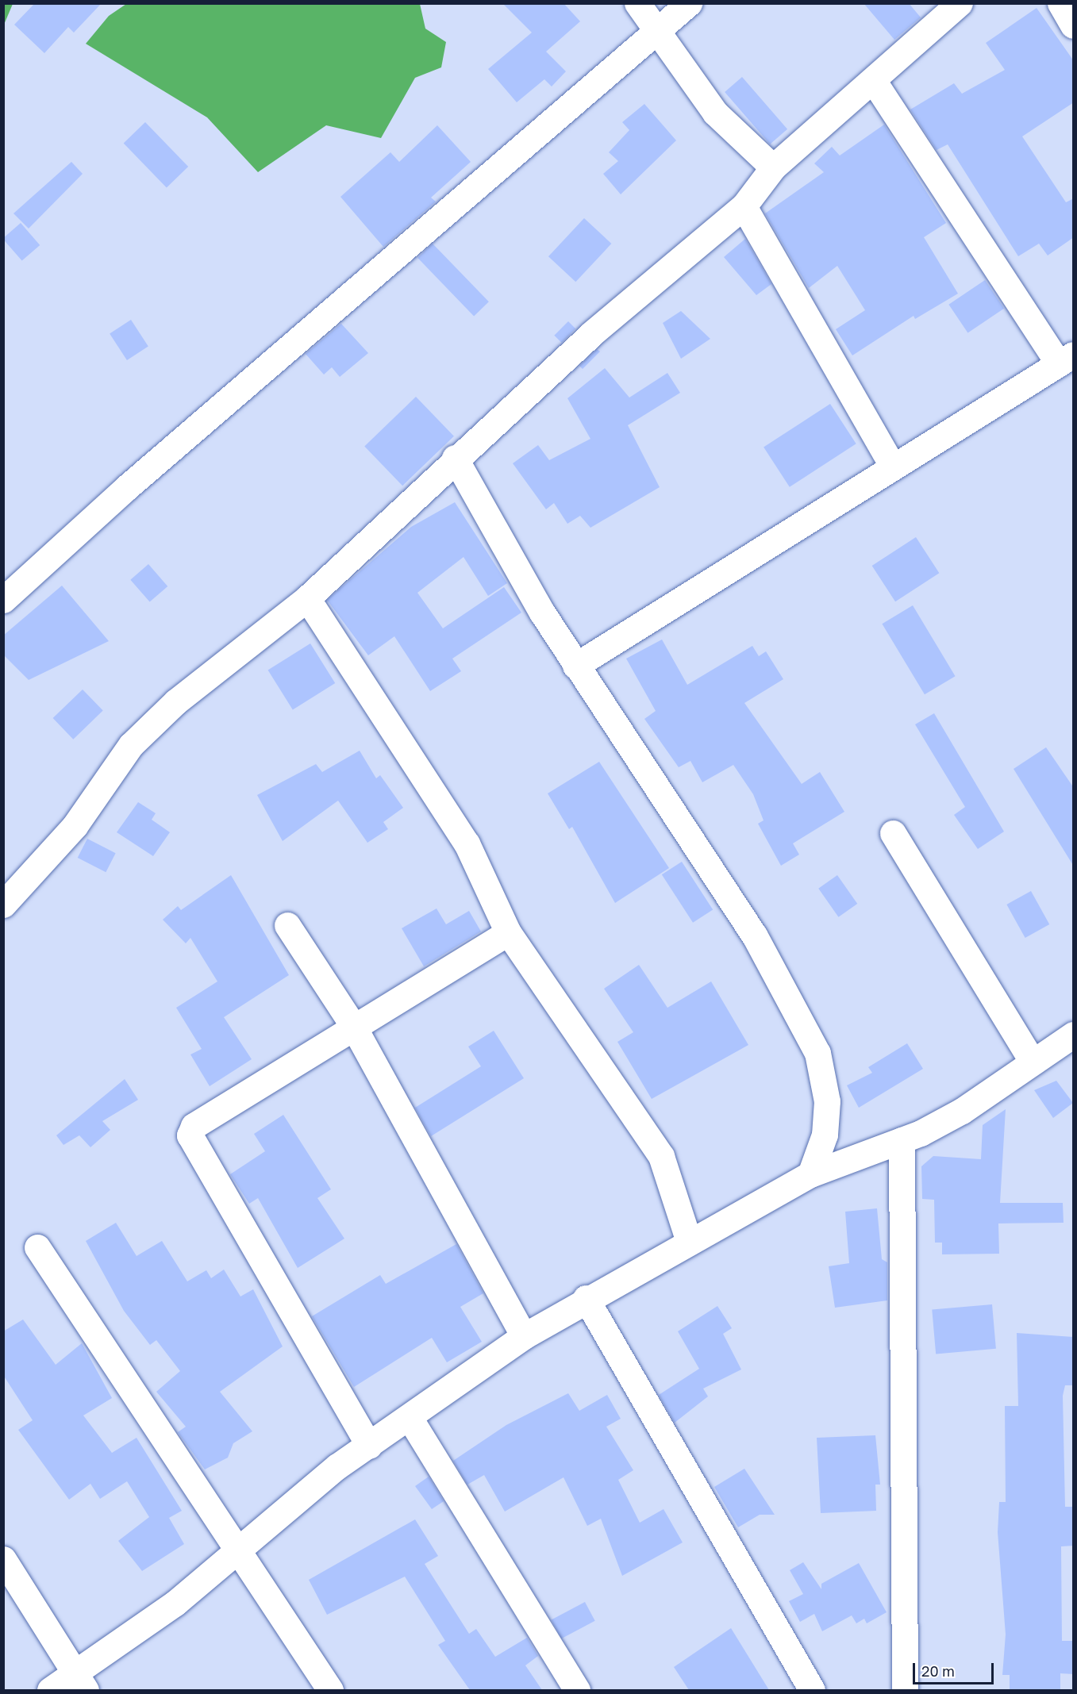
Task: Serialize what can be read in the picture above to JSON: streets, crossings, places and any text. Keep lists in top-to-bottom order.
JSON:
{
  "scale_bar": "20 m"
}
